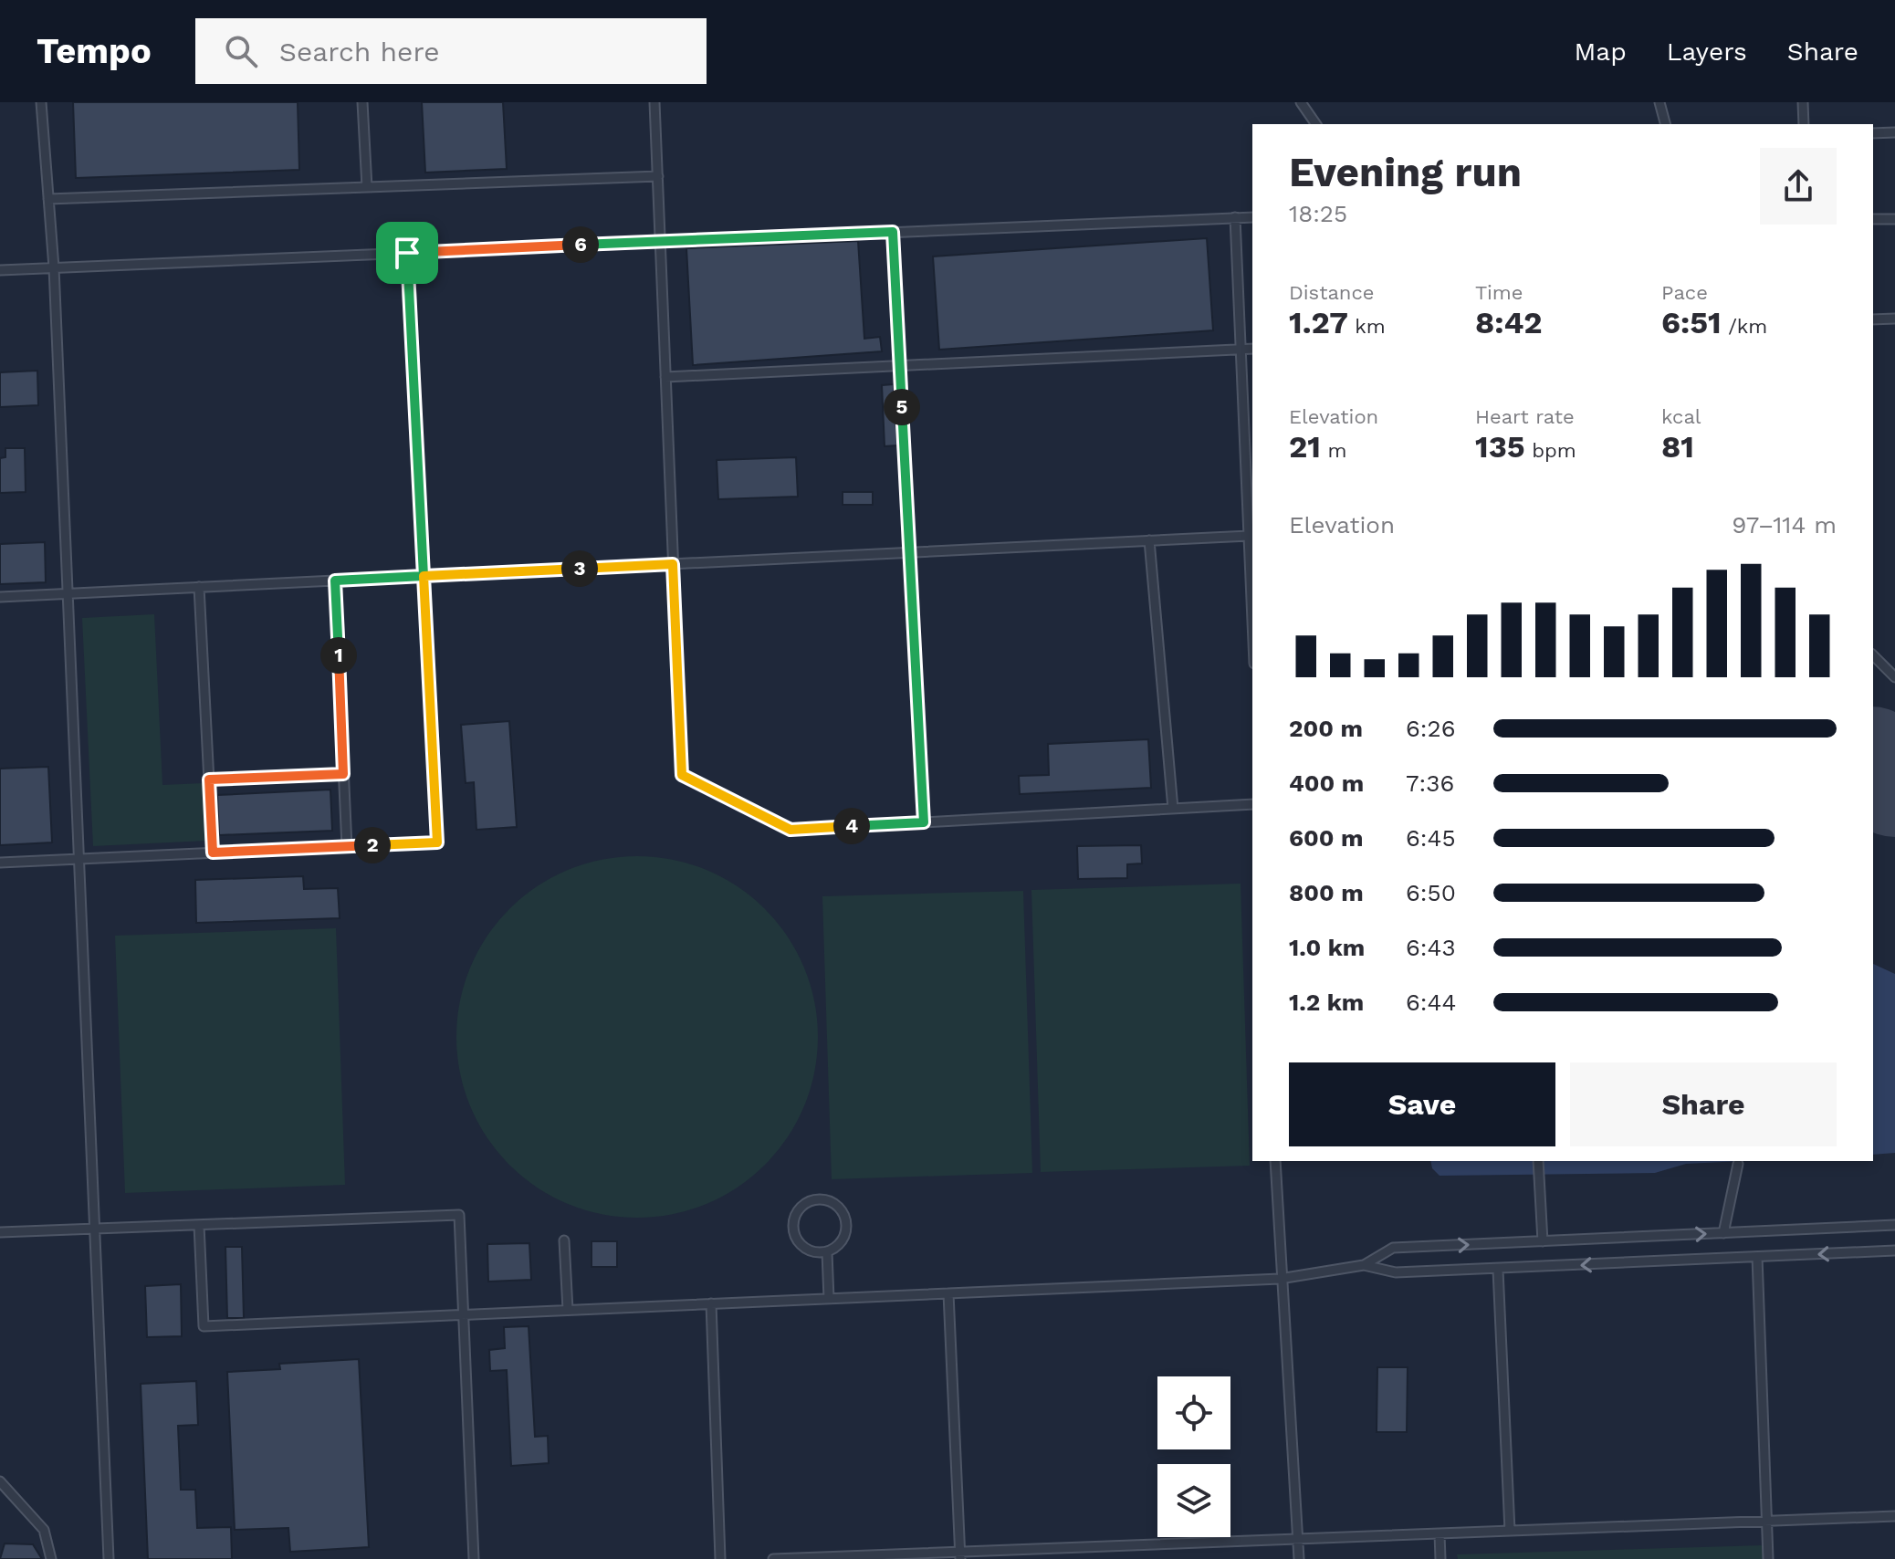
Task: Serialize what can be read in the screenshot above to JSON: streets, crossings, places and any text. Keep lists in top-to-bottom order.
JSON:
{
  "page": {
    "header": "Tempo",
    "search": "Search here",
    "nav": ["Map", "Layers", "Share"],
    "heading": ["Evening run", "18:25"],
    "pins": [
      "6",
      "5",
      "3",
      "1",
      "4",
      "2"
    ],
    "stats": [
      ["Distance", "1.27 km"],
      ["Time", "8:42"],
      ["Pace", "6:51 /km"],
      ["Elevation", "21 m"],
      ["Heart rate", "135 bpm"],
      ["kcal", "81"]
    ],
    "chart": ["Elevation", "97–114 m"],
    "list": [
      {
        "name": "200 m",
        "note": "6:26"
      },
      {
        "name": "400 m",
        "note": "7:36"
      },
      {
        "name": "600 m",
        "note": "6:45"
      },
      {
        "name": "800 m",
        "note": "6:50"
      },
      {
        "name": "1.0 km",
        "note": "6:43"
      },
      {
        "name": "1.2 km",
        "note": "6:44"
      }
    ],
    "buttons": ["Save", "Share"]
  }
}
